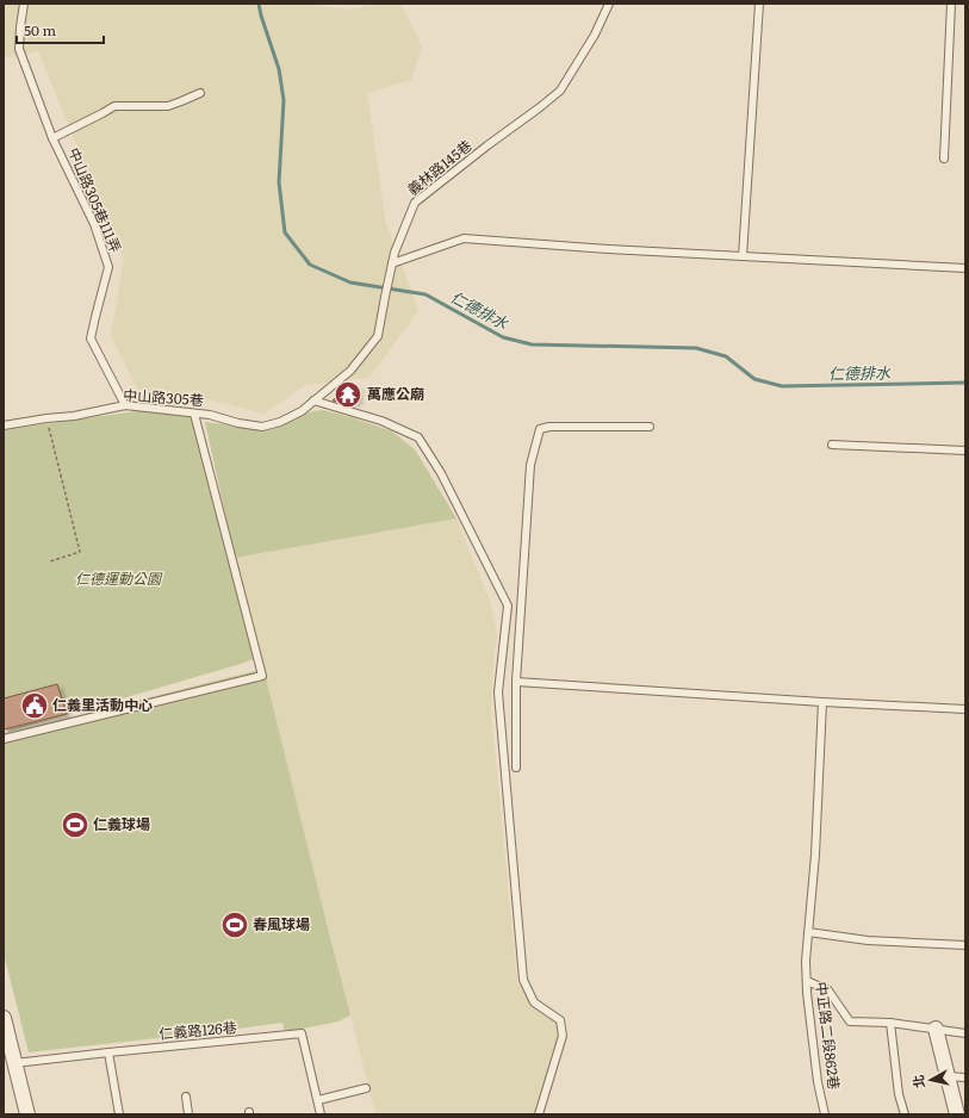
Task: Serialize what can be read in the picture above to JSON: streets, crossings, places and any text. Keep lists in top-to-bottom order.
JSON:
{
  "streets": {
    "lane": [
      "義林路145巷",
      "中山路305巷111弄",
      "中山路305巷",
      "仁義路126巷",
      "中正路二段862巷"
    ]
  },
  "crossings": [
    ["義林路145巷", "中山路305巷"],
    ["中山路305巷111弄", "中山路305巷"]
  ],
  "water": ["仁德排水"],
  "parks": ["仁德運動公園"],
  "places": {
    "temple": ["萬應公廟"],
    "public building": ["仁義里活動中心"],
    "sports": ["仁義球場", "春風球場"]
  },
  "scale_bar": "50 m",
  "north": "left"
}
